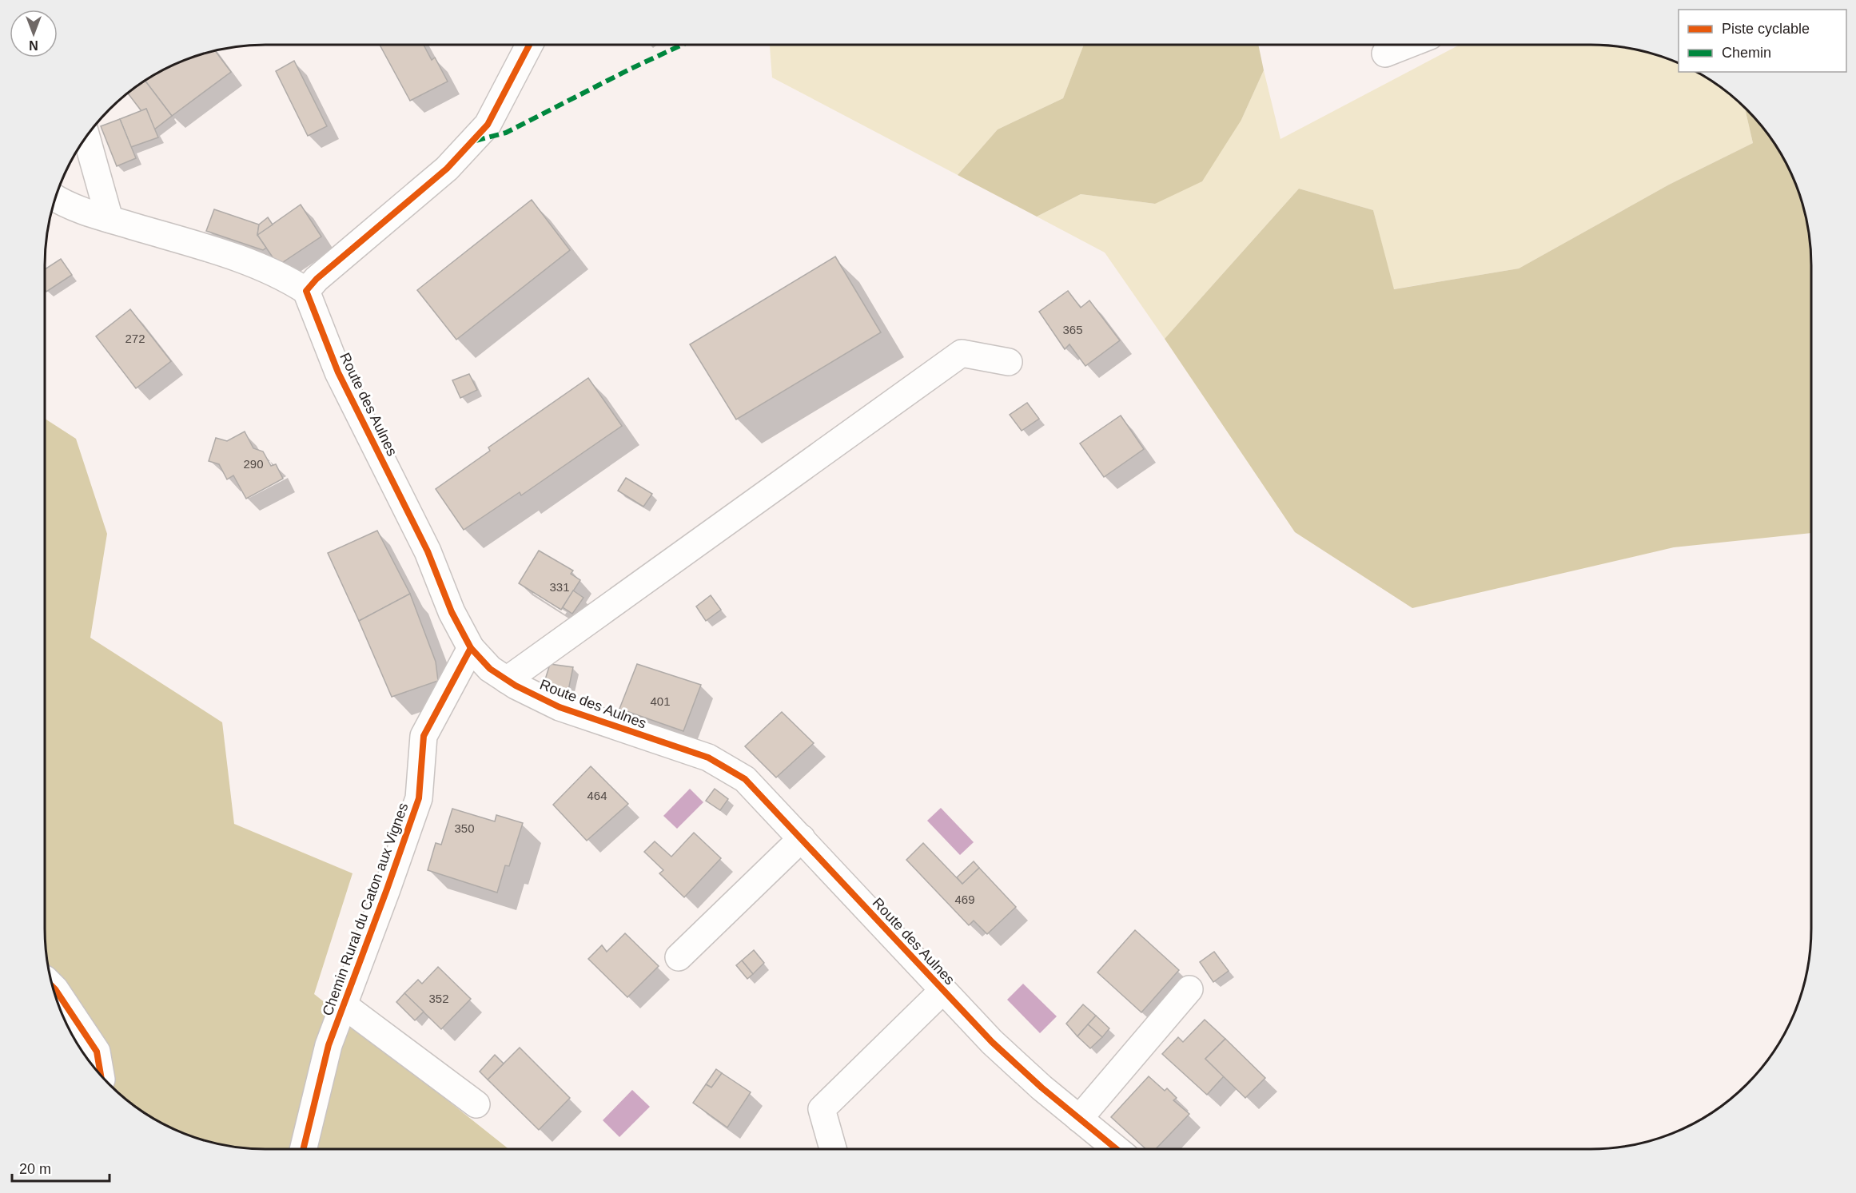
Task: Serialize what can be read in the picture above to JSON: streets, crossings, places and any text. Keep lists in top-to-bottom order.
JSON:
{
  "streets": {
    "street": ["Route des Aulnes", "Chemin Rural du Caton aux Vignes"]
  },
  "crossings": [
    ["Route des Aulnes", "Chemin Rural du Caton aux Vignes"]
  ],
  "house_numbers": [
    "365",
    "272",
    "290",
    "331",
    "401",
    "464",
    "350",
    "469",
    "352"
  ],
  "legend": ["Piste cyclable", "Chemin"],
  "scale_bar": "20 m",
  "north": "bottom"
}
